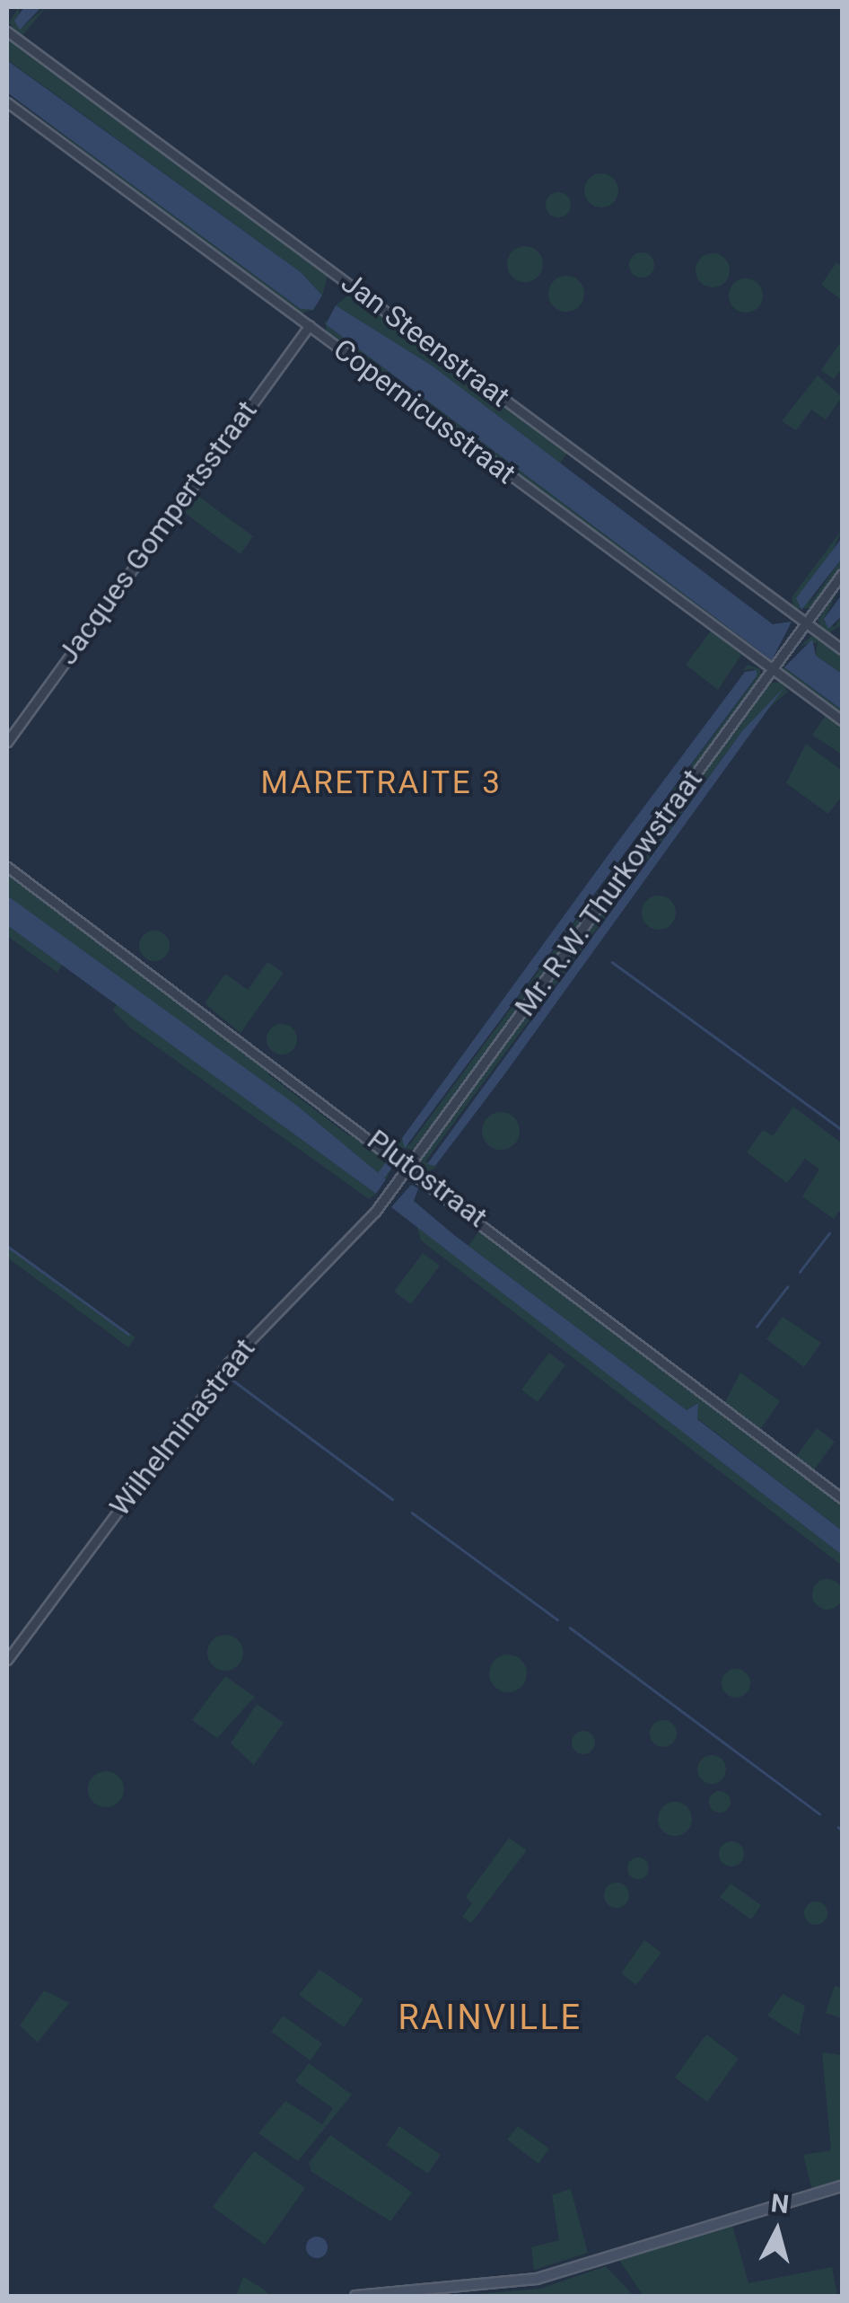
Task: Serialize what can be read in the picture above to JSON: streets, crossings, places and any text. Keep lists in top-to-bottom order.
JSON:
{
  "streets": {
    "street": [
      "Jan Steenstraat",
      "Copernicusstraat",
      "Jacques Gompertsstraat",
      "Mr. R.W. Thurkowstraat",
      "Plutostraat",
      "Wilhelminastraat"
    ]
  },
  "crossings": [
    ["Jan Steenstraat", "Mr. R.W. Thurkowstraat"],
    ["Copernicusstraat", "Jacques Gompertsstraat"],
    ["Copernicusstraat", "Mr. R.W. Thurkowstraat"],
    ["Mr. R.W. Thurkowstraat", "Plutostraat"],
    ["Mr. R.W. Thurkowstraat", "Wilhelminastraat"]
  ],
  "districts": ["MARETRAITE 3", "RAINVILLE"],
  "north": "top"
}
